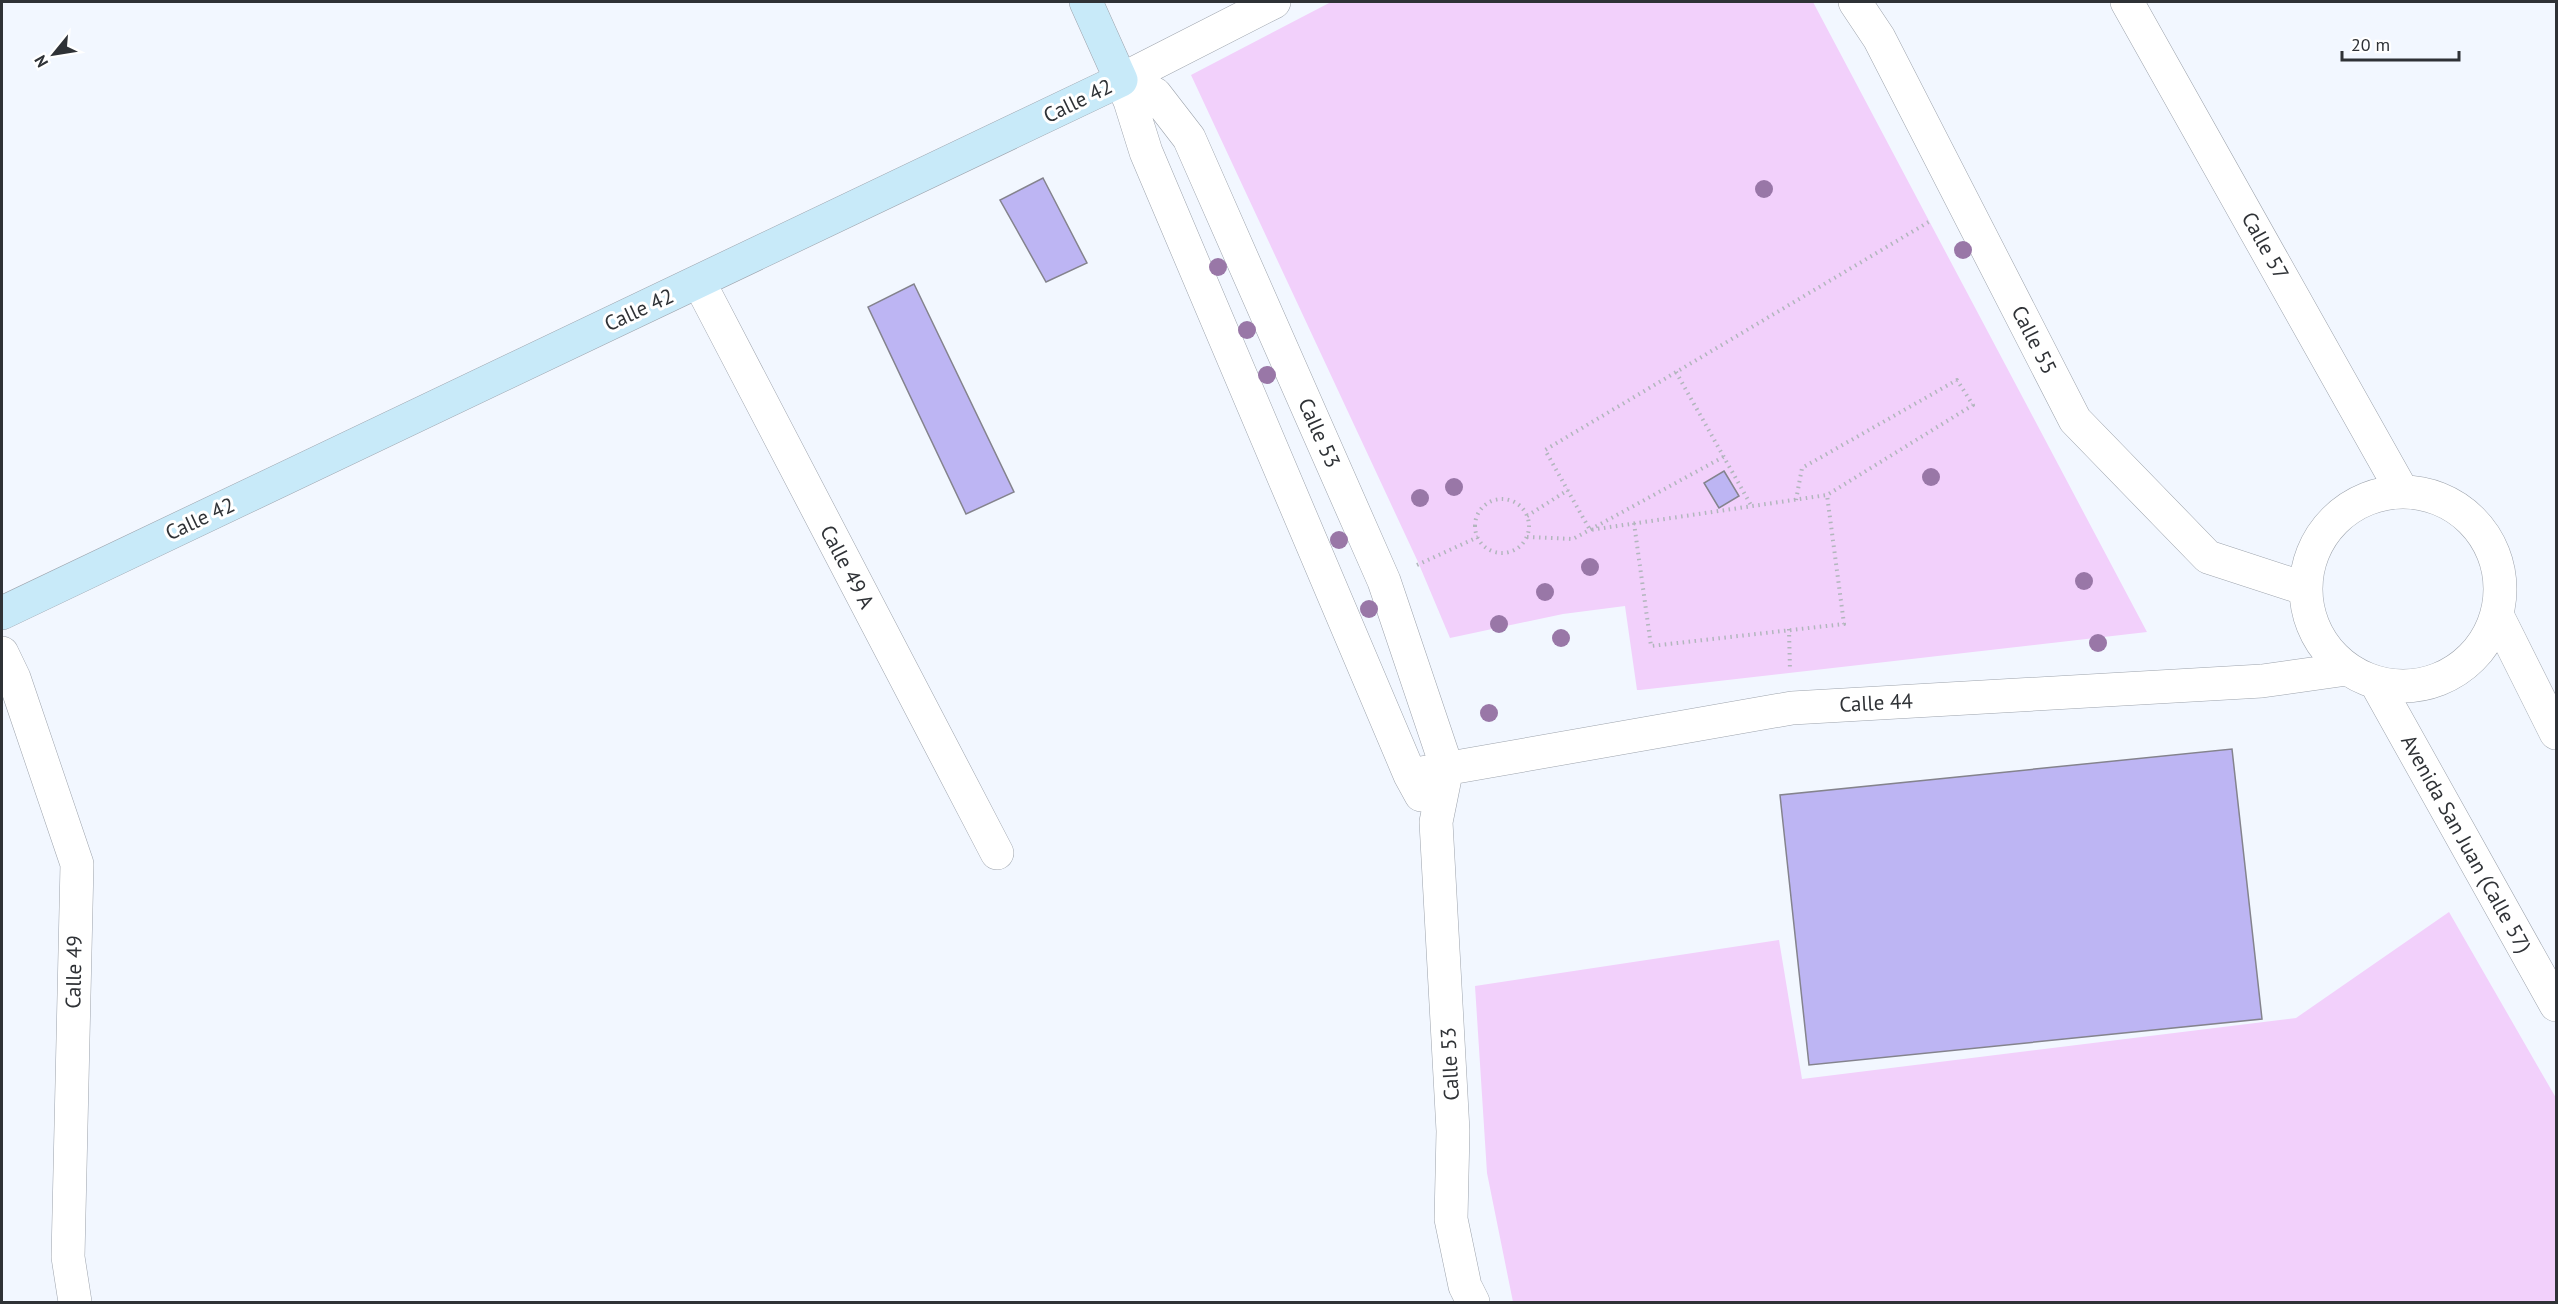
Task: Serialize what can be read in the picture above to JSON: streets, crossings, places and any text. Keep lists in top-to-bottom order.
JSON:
{
  "streets": {
    "main road": ["Calle 42", "Calle 53"],
    "street": [
      "Calle 57",
      "Calle 55",
      "Calle 49 A",
      "Calle 44",
      "Avenida San Juan (Calle 57)",
      "Calle 49"
    ]
  },
  "crossings": [
    ["Calle 42", "Calle 53"],
    ["Calle 42", "Calle 49 A"],
    ["Calle 57", "Calle 55"],
    ["Calle 57", "Calle 44"],
    ["Calle 57", "Avenida San Juan (Calle 57)"],
    ["Calle 55", "Calle 44"],
    ["Calle 55", "Avenida San Juan (Calle 57)"],
    ["Calle 53", "Calle 44"],
    ["Calle 44", "Avenida San Juan (Calle 57)"]
  ],
  "scale_bar": "20 m",
  "north": "bottom left"
}
